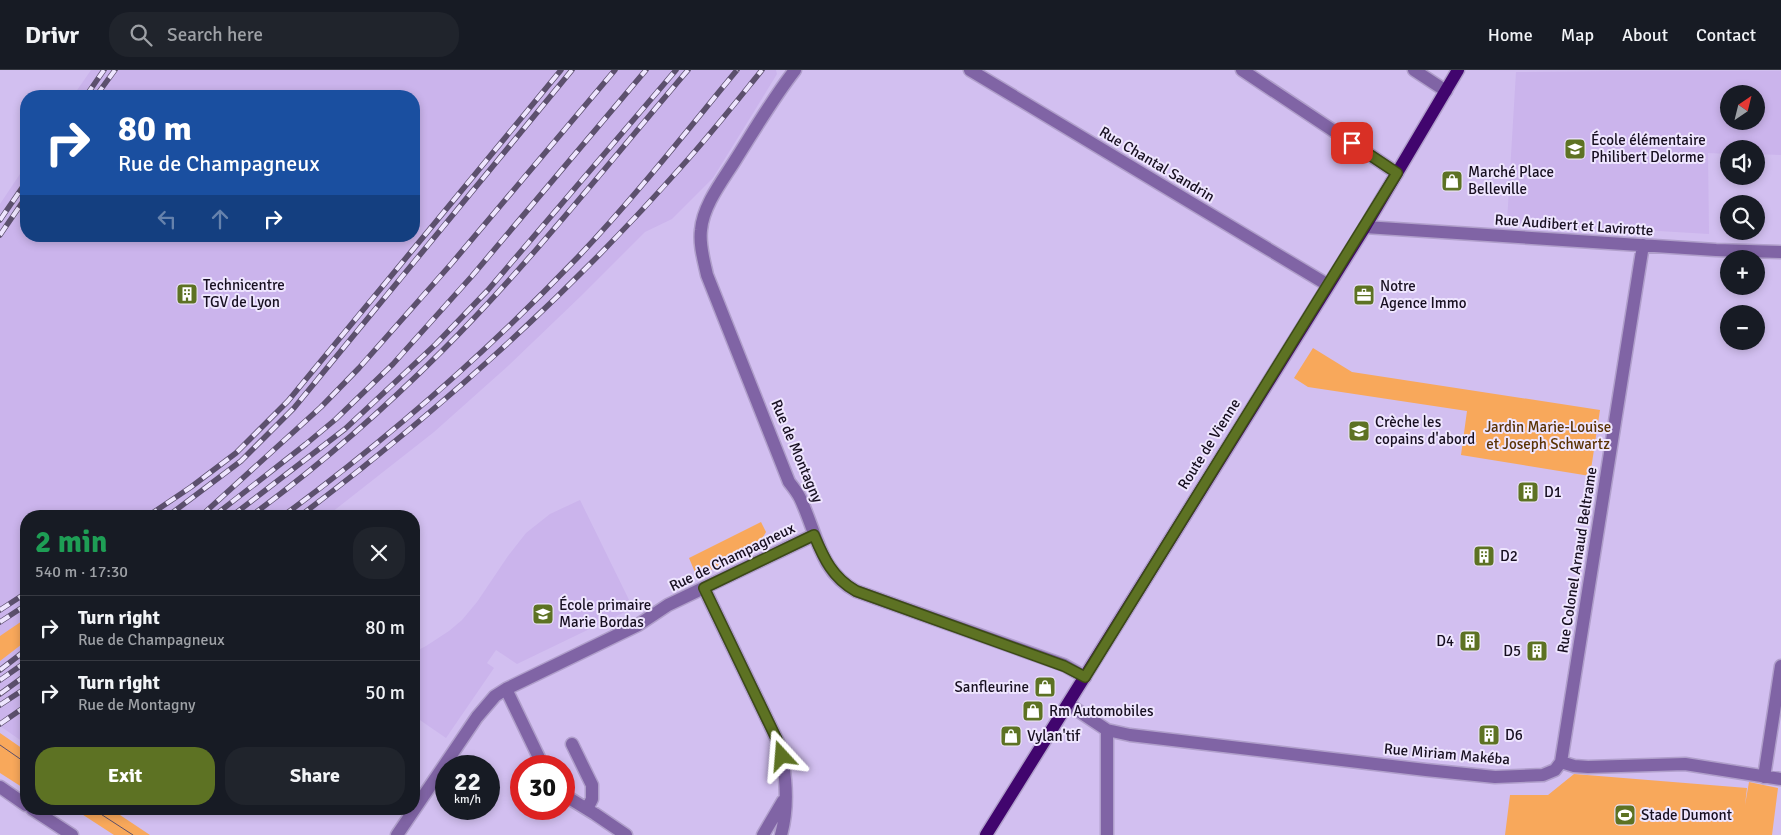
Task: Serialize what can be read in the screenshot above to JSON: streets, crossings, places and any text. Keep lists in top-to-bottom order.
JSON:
{
  "streets": {
    "main road": ["Route de Vienne"],
    "street": [
      "Rue Chantal Sandrin",
      "Rue Audibert et Lavirotte",
      "Rue de Montagny",
      "Rue de Champagneux",
      "Rue Colonel Arnaud Beltrame",
      "Rue Miriam Makéba"
    ]
  },
  "crossings": [
    ["Rue Chantal Sandrin", "Route de Vienne"],
    ["Rue Audibert et Lavirotte", "Route de Vienne"],
    ["Rue Audibert et Lavirotte", "Rue Colonel Arnaud Beltrame"],
    ["Route de Vienne", "Rue de Montagny"],
    ["Rue de Montagny", "Rue de Champagneux"],
    ["Rue Colonel Arnaud Beltrame", "Rue Miriam Makéba"]
  ],
  "parks": ["Jardin Marie-Louise et Joseph Schwartz"],
  "places": {
    "school or university": ["École élémentaire Philibert Delorme", "Crèche les copains d'abord", "École primaire Marie Bordas"],
    "shop": [
      "Marché Place Belleville",
      "Sanfleurine",
      "Rm Automobiles",
      "Vylan'tif"
    ],
    "building": [
      "Technicentre TGV de Lyon",
      "D1",
      "D2",
      "D4",
      "D5",
      "D6"
    ],
    "office": ["Notre Agence Immo"],
    "sports": ["Stade Dumont"]
  },
  "north": "top right",
  "page": {
    "header": "Drivr",
    "search": "Search here",
    "nav": [
      "Home",
      "Map",
      "About",
      "Contact"
    ],
    "map_buttons": ["+", "−"],
    "turn": ["80 m", "Rue de Champagneux"],
    "heading": ["2 min", "540 m · 17:30"],
    "list": [
      {
        "name": "Turn right",
        "note": "Rue de Champagneux",
        "value": "80 m"
      },
      {
        "name": "Turn right",
        "note": "Rue de Montagny",
        "value": "50 m"
      }
    ],
    "buttons": ["Exit", "Share"],
    "speed": "22 km/h",
    "limit": "30"
  }
}
